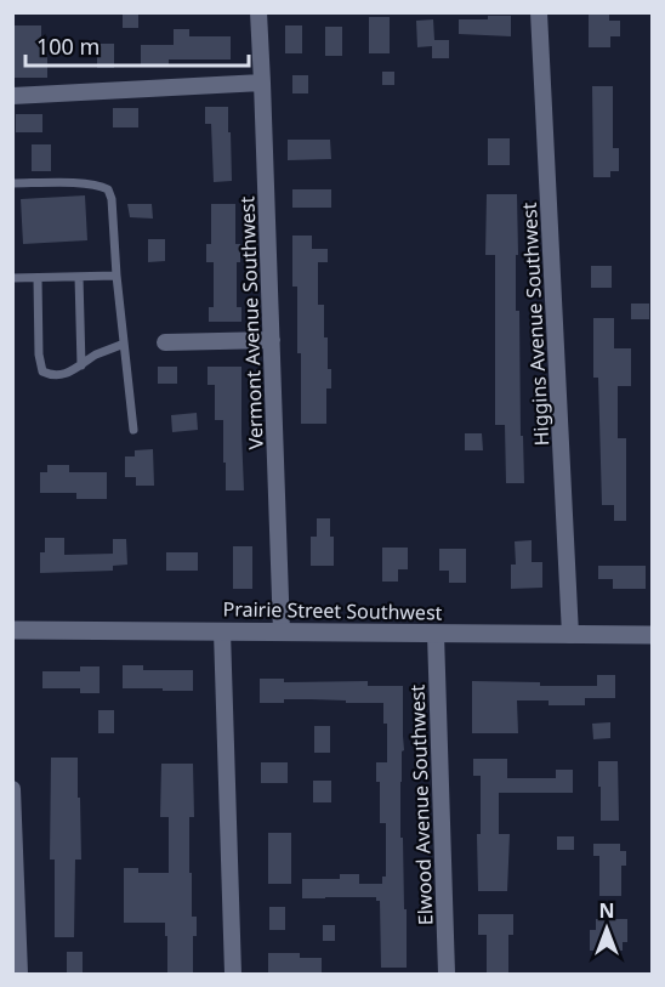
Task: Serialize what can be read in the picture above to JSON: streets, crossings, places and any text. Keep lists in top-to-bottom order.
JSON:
{
  "streets": {
    "street": [
      "Vermont Avenue Southwest",
      "Higgins Avenue Southwest",
      "Prairie Street Southwest",
      "Elwood Avenue Southwest"
    ]
  },
  "crossings": [
    ["Vermont Avenue Southwest", "Prairie Street Southwest"],
    ["Higgins Avenue Southwest", "Prairie Street Southwest"],
    ["Prairie Street Southwest", "Elwood Avenue Southwest"]
  ],
  "scale_bar": "100 m",
  "north": "top"
}
